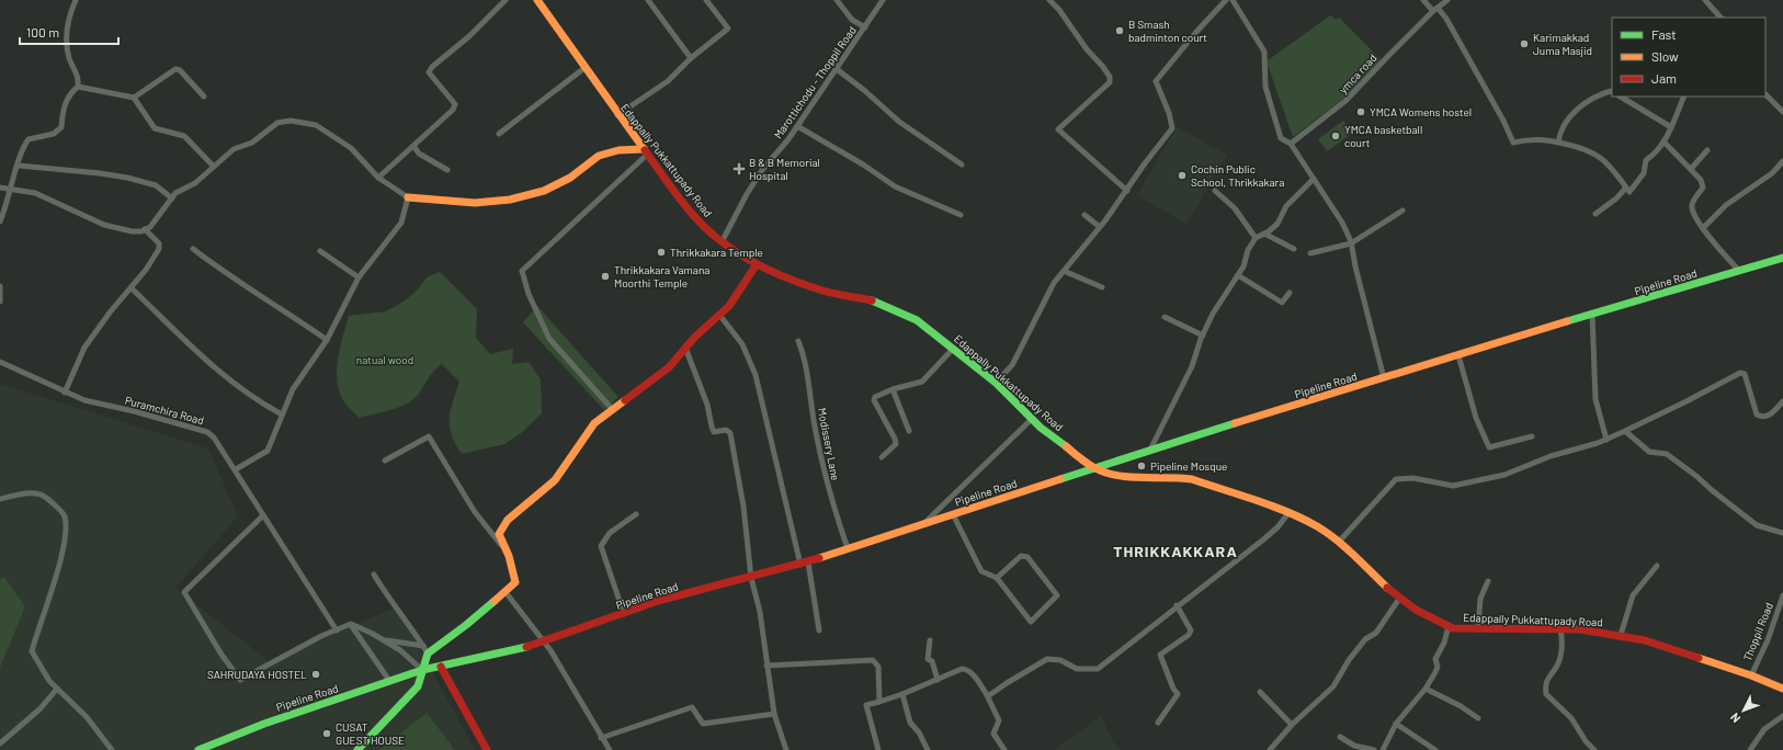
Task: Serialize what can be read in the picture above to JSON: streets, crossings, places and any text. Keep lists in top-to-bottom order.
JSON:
{
  "streets": {
    "street": [
      "ymca road",
      "Marottichodu - Thoppil Road",
      "Edappally Pukkattupady Road",
      "Pipeline Road",
      "Puramchira Road",
      "Modissery Lane",
      "Thoppil Road"
    ]
  },
  "crossings": [
    ["Marottichodu - Thoppil Road", "Edappally Pukkattupady Road"],
    ["Edappally Pukkattupady Road", "Pipeline Road"],
    ["Edappally Pukkattupady Road", "Thoppil Road"],
    ["Pipeline Road", "Modissery Lane"]
  ],
  "districts": ["THRIKKAKKARA"],
  "parks": ["natual wood"],
  "places": {
    "other": [
      "B Smash badminton court",
      "Karimakkad Juma Masjid",
      "YMCA Womens hostel",
      "YMCA basketball court",
      "Cochin Public School, Thrikkakara",
      "Thrikkakara Temple",
      "Thrikkakara Vamana Moorthi Temple",
      "Pipeline Mosque",
      "SAHRUDAYA HOSTEL",
      "CUSAT GUEST HOUSE"
    ],
    "health": ["B & B Memorial Hospital"]
  },
  "legend": ["Fast", "Slow", "Jam"],
  "scale_bar": "100 m",
  "north": "bottom left"
}
